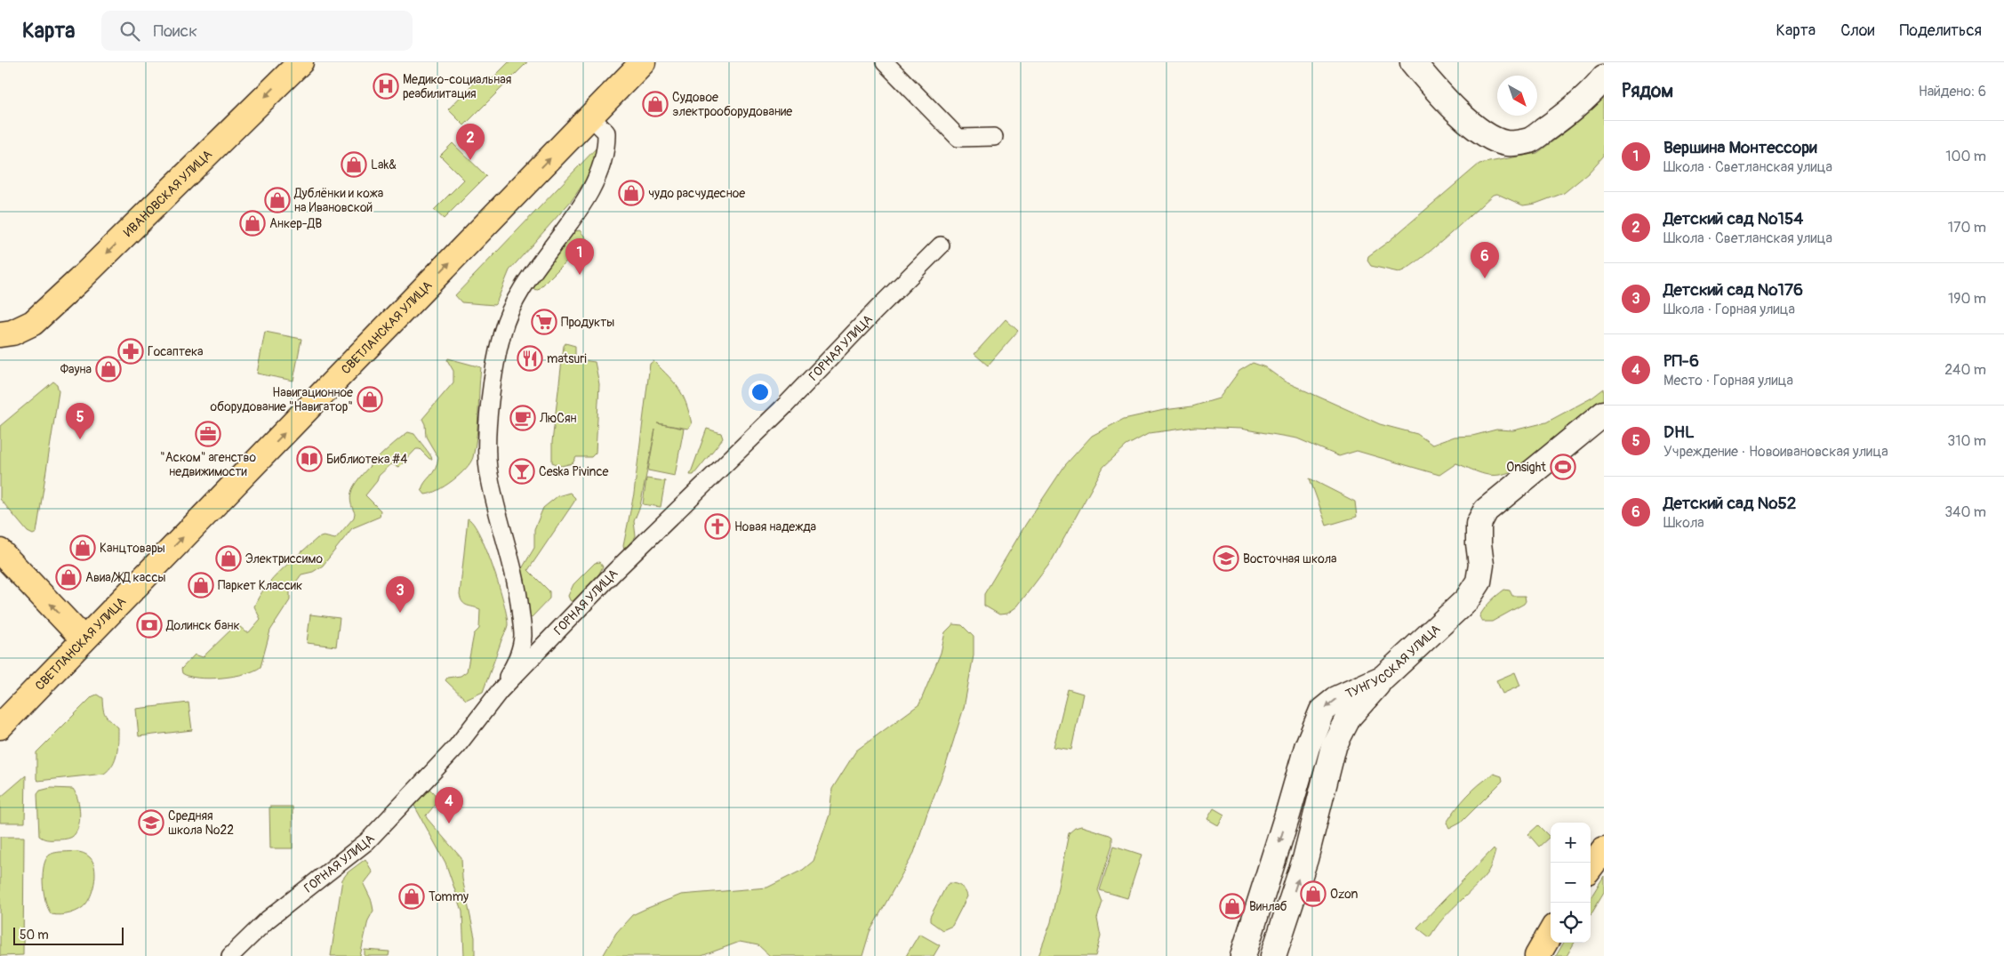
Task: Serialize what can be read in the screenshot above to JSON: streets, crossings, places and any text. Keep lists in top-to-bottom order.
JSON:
{
  "streets": {
    "main road": ["ИВАНОВСКАЯ УЛИЦА", "СВЕТЛАНСКАЯ УЛИЦА", "ТУНГУССКАЯ УЛИЦА"],
    "street": ["ГОРНАЯ УЛИЦА"]
  },
  "one_way": ["ИВАНОВСКАЯ УЛИЦА", "СВЕТЛАНСКАЯ УЛИЦА"],
  "places": {
    "hospital": ["Медико-социальная реабилитация"],
    "shop": [
      "Судовое электрооборудование",
      "Lak&",
      "чудо расчудесное",
      "Дублёнки и кожа на Ивановской",
      "Анкер-ДВ",
      "Фауна",
      "Навигационное оборудование \"Навигатор\"",
      "Канцтовары",
      "Электриссимо",
      "Авиа/ЖД кассы",
      "Паркет Классик",
      "Ozon",
      "Tommy",
      "Винлаб"
    ],
    "supermarket": ["Продукты"],
    "pharmacy": ["Госаптека"],
    "restaurant": ["matsuri"],
    "cafe": ["ЛюСян"],
    "office": ["\"Аском\" агенство недвижимости"],
    "library": ["Библиотека #4"],
    "sports": ["Onsight"],
    "bar": ["Ceska Pivince"],
    "church": ["Новая надежда"],
    "school or university": ["Восточная школа", "Средняя школа №22"],
    "bank": ["Долинск банк"]
  },
  "scale_bar": "50 m",
  "north": "bottom right",
  "page": {
    "header": "Карта",
    "search": "Поиск",
    "nav": ["Карта", "Слои", "Поделиться"],
    "heading": ["Рядом", "Найдено: 6"],
    "list": [
      {
        "mark": "1",
        "name": "Вершина Монтессори",
        "note": "Школа · Светланская улица",
        "value": "100 m"
      },
      {
        "mark": "2",
        "name": "Детский сад №154",
        "note": "Школа · Светланская улица",
        "value": "170 m"
      },
      {
        "mark": "3",
        "name": "Детский сад №176",
        "note": "Школа · Горная улица",
        "value": "190 m"
      },
      {
        "mark": "4",
        "name": "РП-6",
        "note": "Место · Горная улица",
        "value": "240 m"
      },
      {
        "mark": "5",
        "name": "DHL",
        "note": "Учреждение · Новоивановская улица",
        "value": "310 m"
      },
      {
        "mark": "6",
        "name": "Детский сад №52",
        "note": "Школа",
        "value": "340 m"
      }
    ],
    "pins": [
      "2",
      "1",
      "6",
      "5",
      "3",
      "4"
    ],
    "map_buttons": ["+", "−"],
    "scale": "50 m"
  }
}
